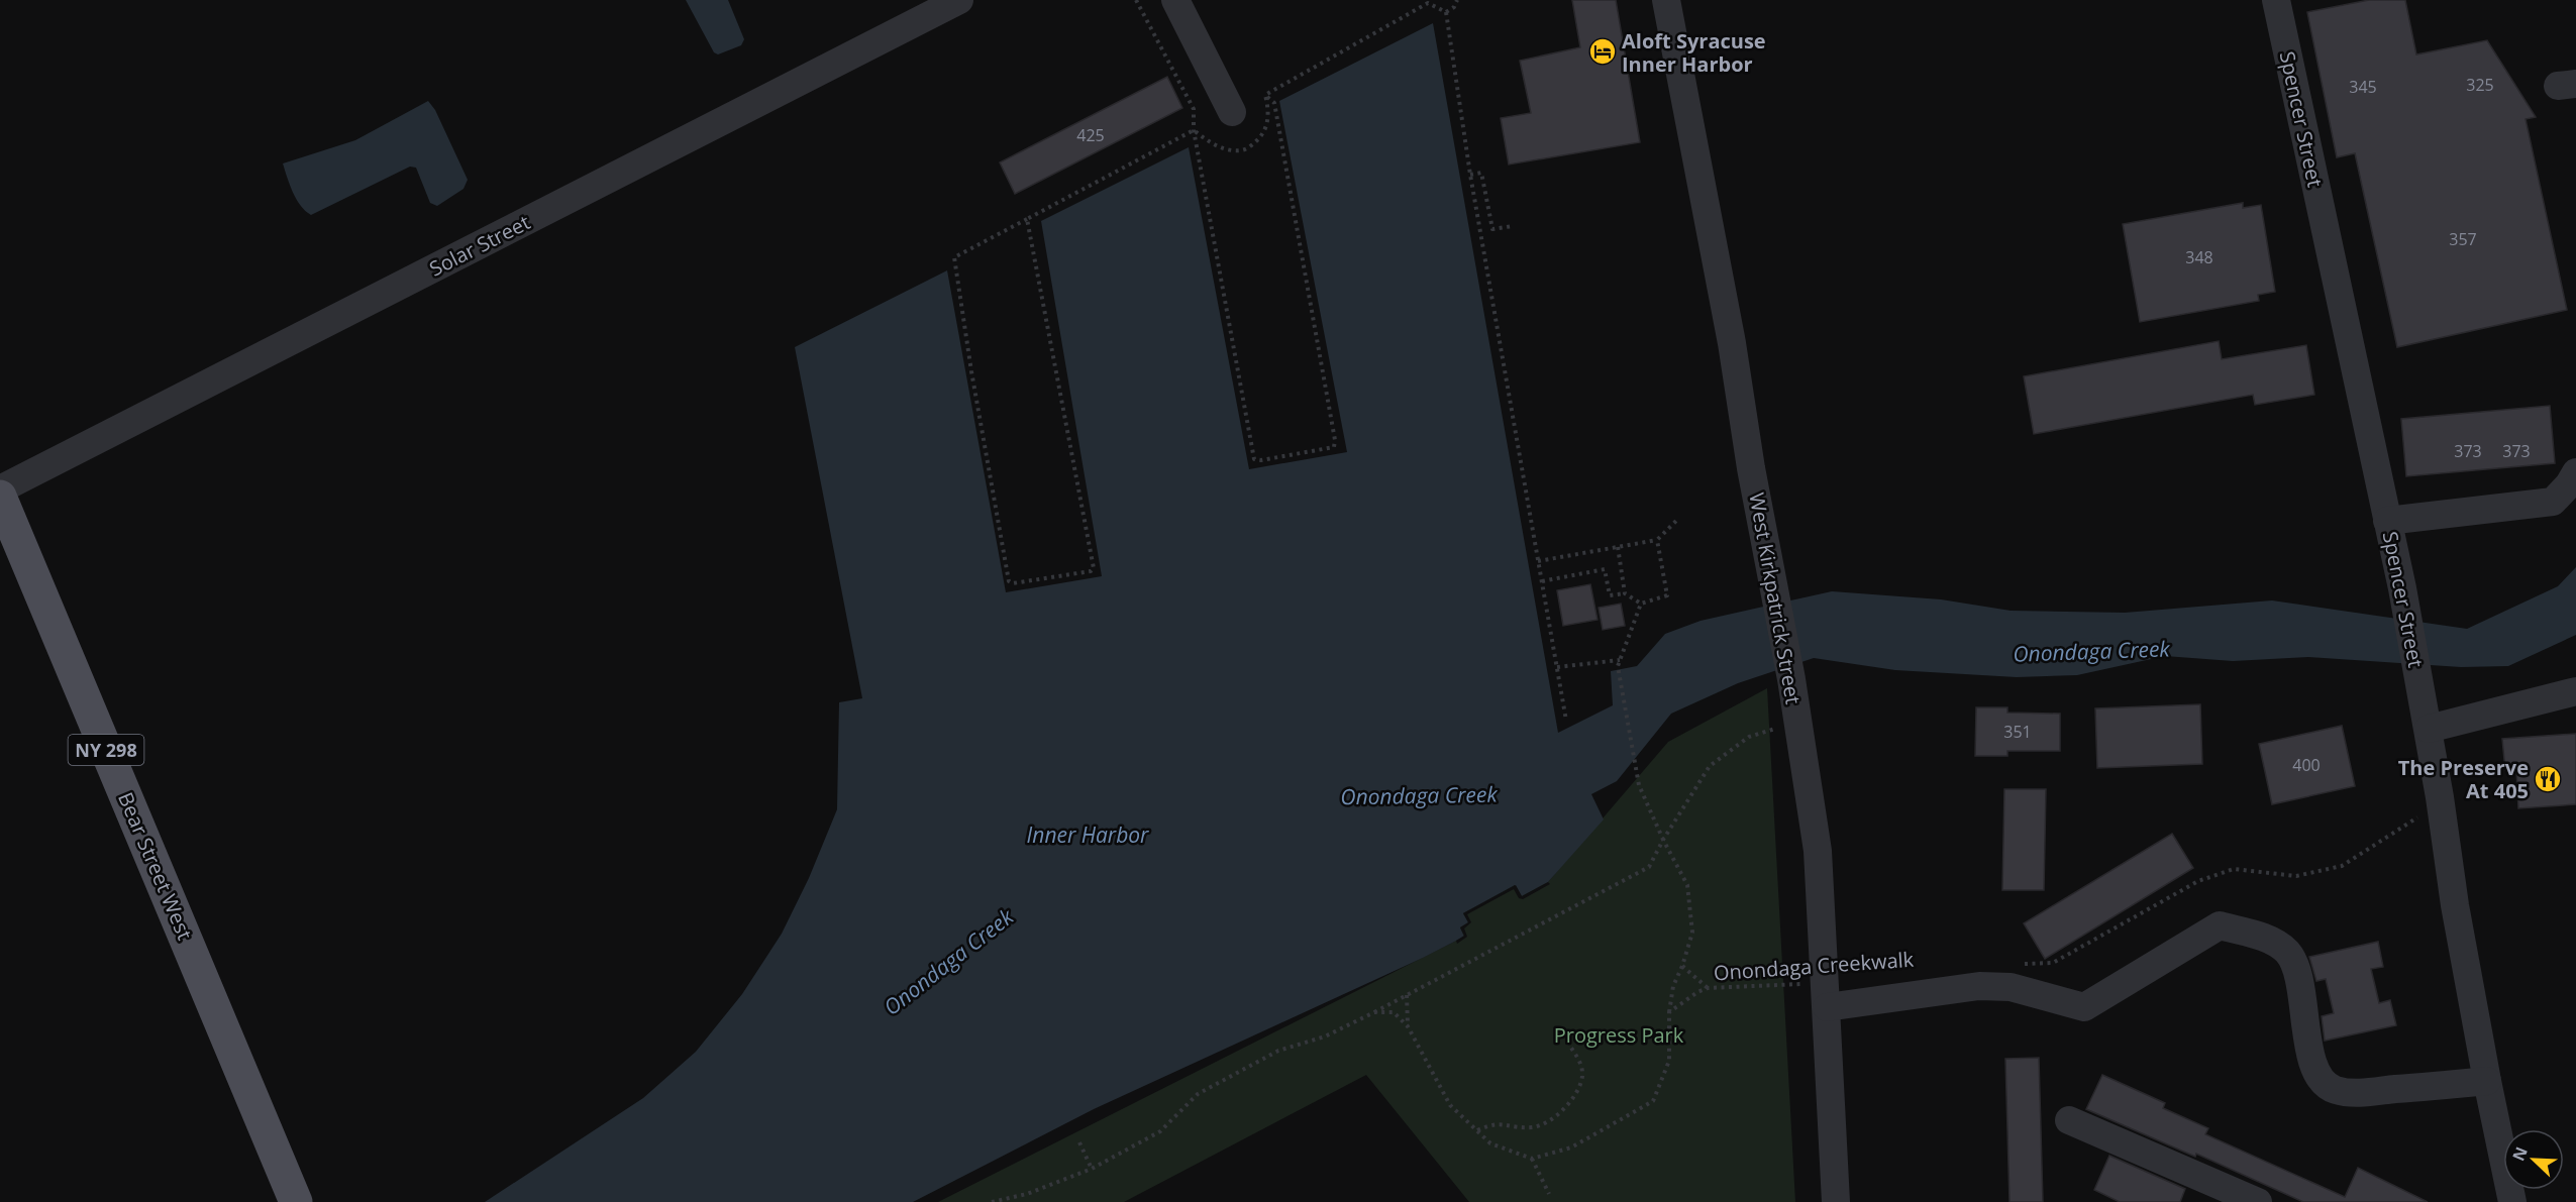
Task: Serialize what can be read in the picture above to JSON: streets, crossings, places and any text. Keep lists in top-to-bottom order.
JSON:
{
  "streets": {
    "main road": ["NY 298", "Bear Street West"],
    "street": ["Spencer Street", "Solar Street", "West Kirkpatrick Street"],
    "path": ["Onondaga Creekwalk"]
  },
  "crossings": [
    ["West Kirkpatrick Street", "Onondaga Creekwalk"]
  ],
  "water": ["Onondaga Creek", "Inner Harbor"],
  "parks": ["Progress Park"],
  "places": {
    "hotel": ["Aloft Syracuse Inner Harbor"],
    "restaurant": ["The Preserve At 405"]
  },
  "house_numbers": [
    "325",
    "345",
    "425",
    "357",
    "348",
    "373",
    "373",
    "351",
    "400"
  ],
  "north": "top left"
}
